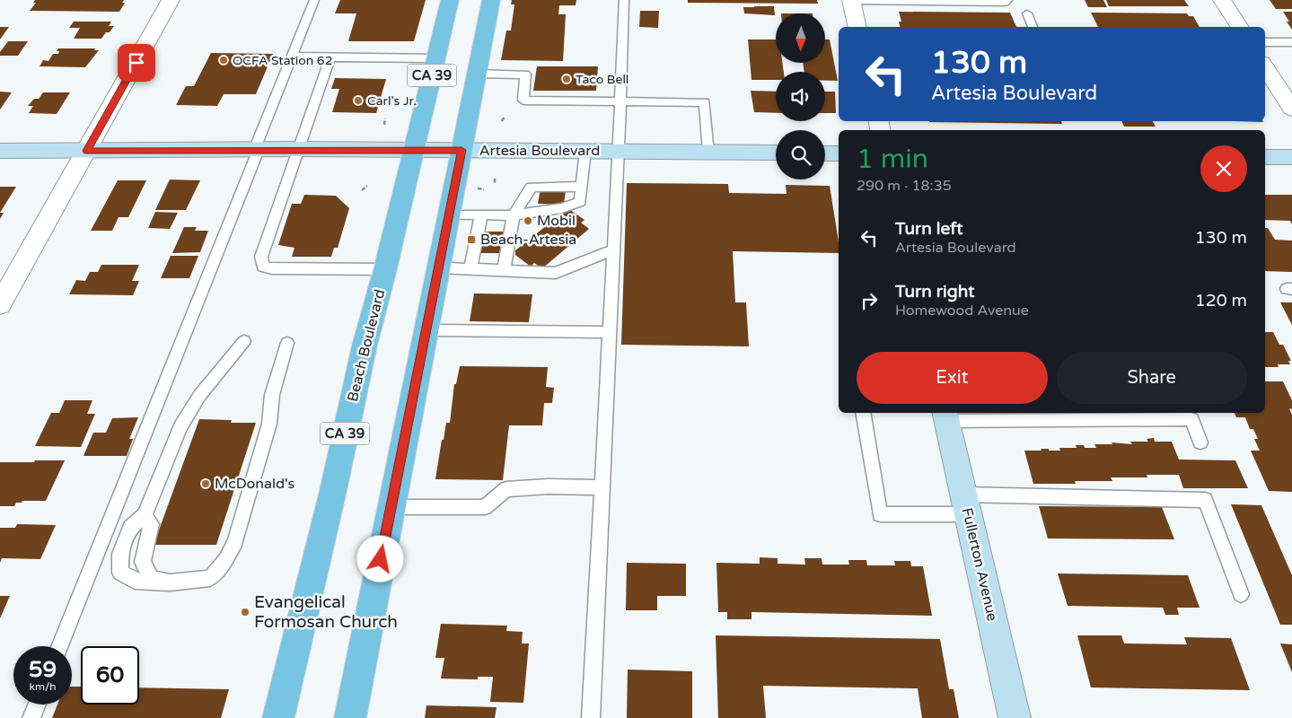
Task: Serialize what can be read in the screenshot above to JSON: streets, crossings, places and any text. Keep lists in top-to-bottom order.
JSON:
{
  "streets": {
    "main road": ["CA 39", "Beach Boulevard"],
    "street": ["Artesia Boulevard", "Fullerton Avenue"]
  },
  "crossings": [
    ["CA 39", "Artesia Boulevard"],
    ["Artesia Boulevard", "Beach Boulevard"]
  ],
  "places": {
    "other": [
      "OCFA Station 62",
      "Taco Bell",
      "Carl's Jr.",
      "Mobil",
      "McDonald's",
      "Evangelical Formosan Church"
    ],
    "transit": ["Beach-Artesia"]
  },
  "north": "bottom",
  "page": {
    "turn": ["130 m", "Artesia Boulevard"],
    "heading": ["1 min", "290 m · 18:35"],
    "list": [
      {
        "name": "Turn left",
        "note": "Artesia Boulevard",
        "value": "130 m"
      },
      {
        "name": "Turn right",
        "note": "Homewood Avenue",
        "value": "120 m"
      }
    ],
    "buttons": ["Exit", "Share"],
    "speed": "59 km/h",
    "limit": "60"
  }
}
